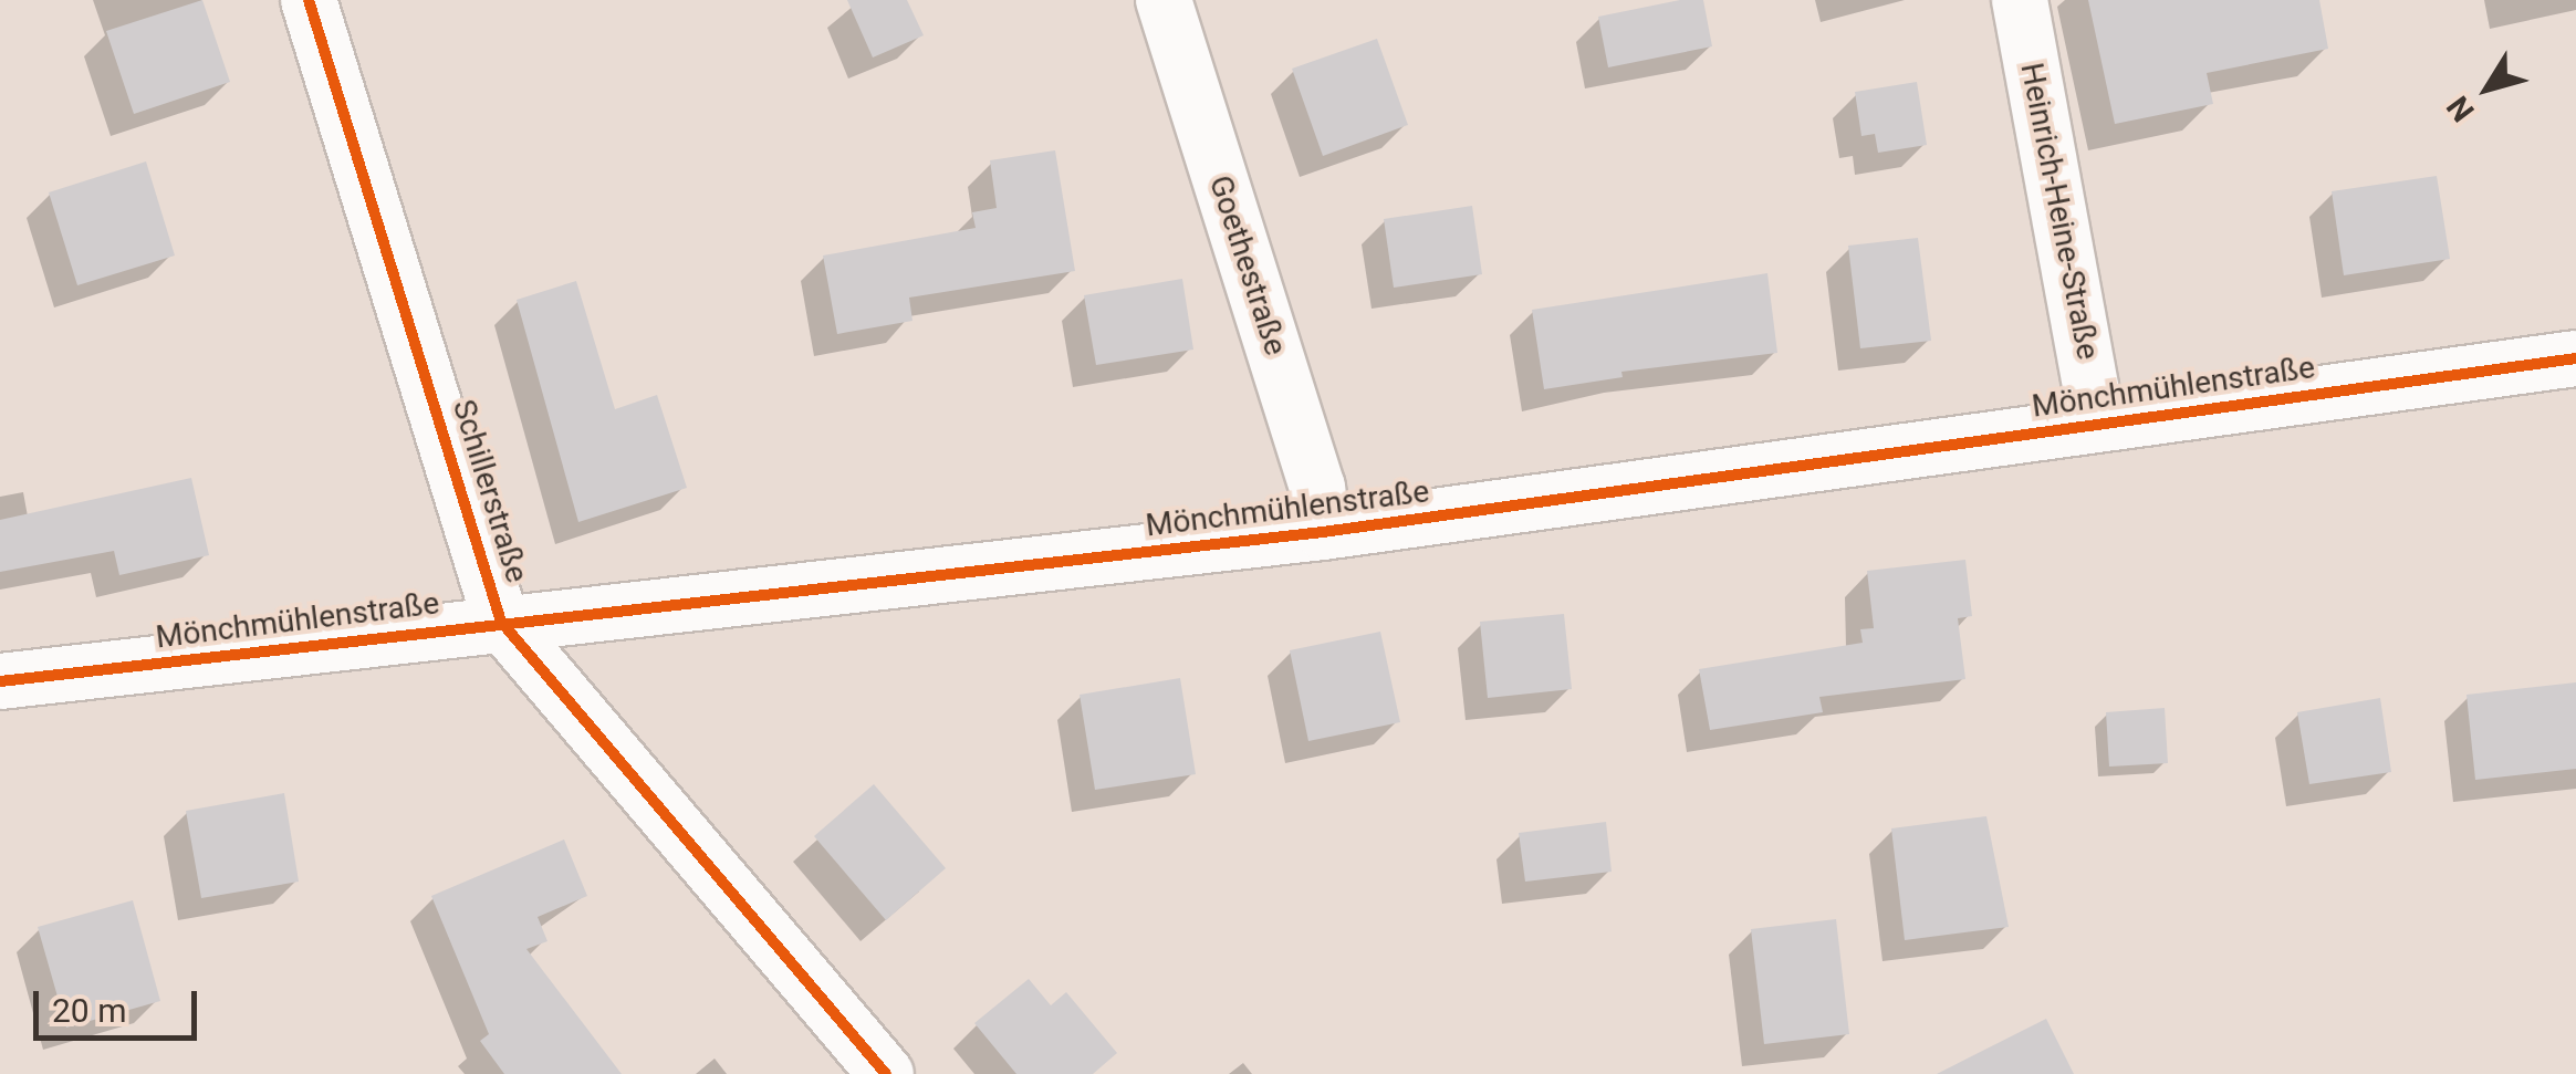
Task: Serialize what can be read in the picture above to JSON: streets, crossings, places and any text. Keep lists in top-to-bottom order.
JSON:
{
  "streets": {
    "street": [
      "Heinrich-Heine-Straße",
      "Goethestraße",
      "Mönchmühlenstraße",
      "Schillerstraße"
    ]
  },
  "crossings": [
    ["Heinrich-Heine-Straße", "Mönchmühlenstraße"],
    ["Goethestraße", "Mönchmühlenstraße"],
    ["Mönchmühlenstraße", "Schillerstraße"]
  ],
  "scale_bar": "20 m",
  "north": "bottom left"
}
